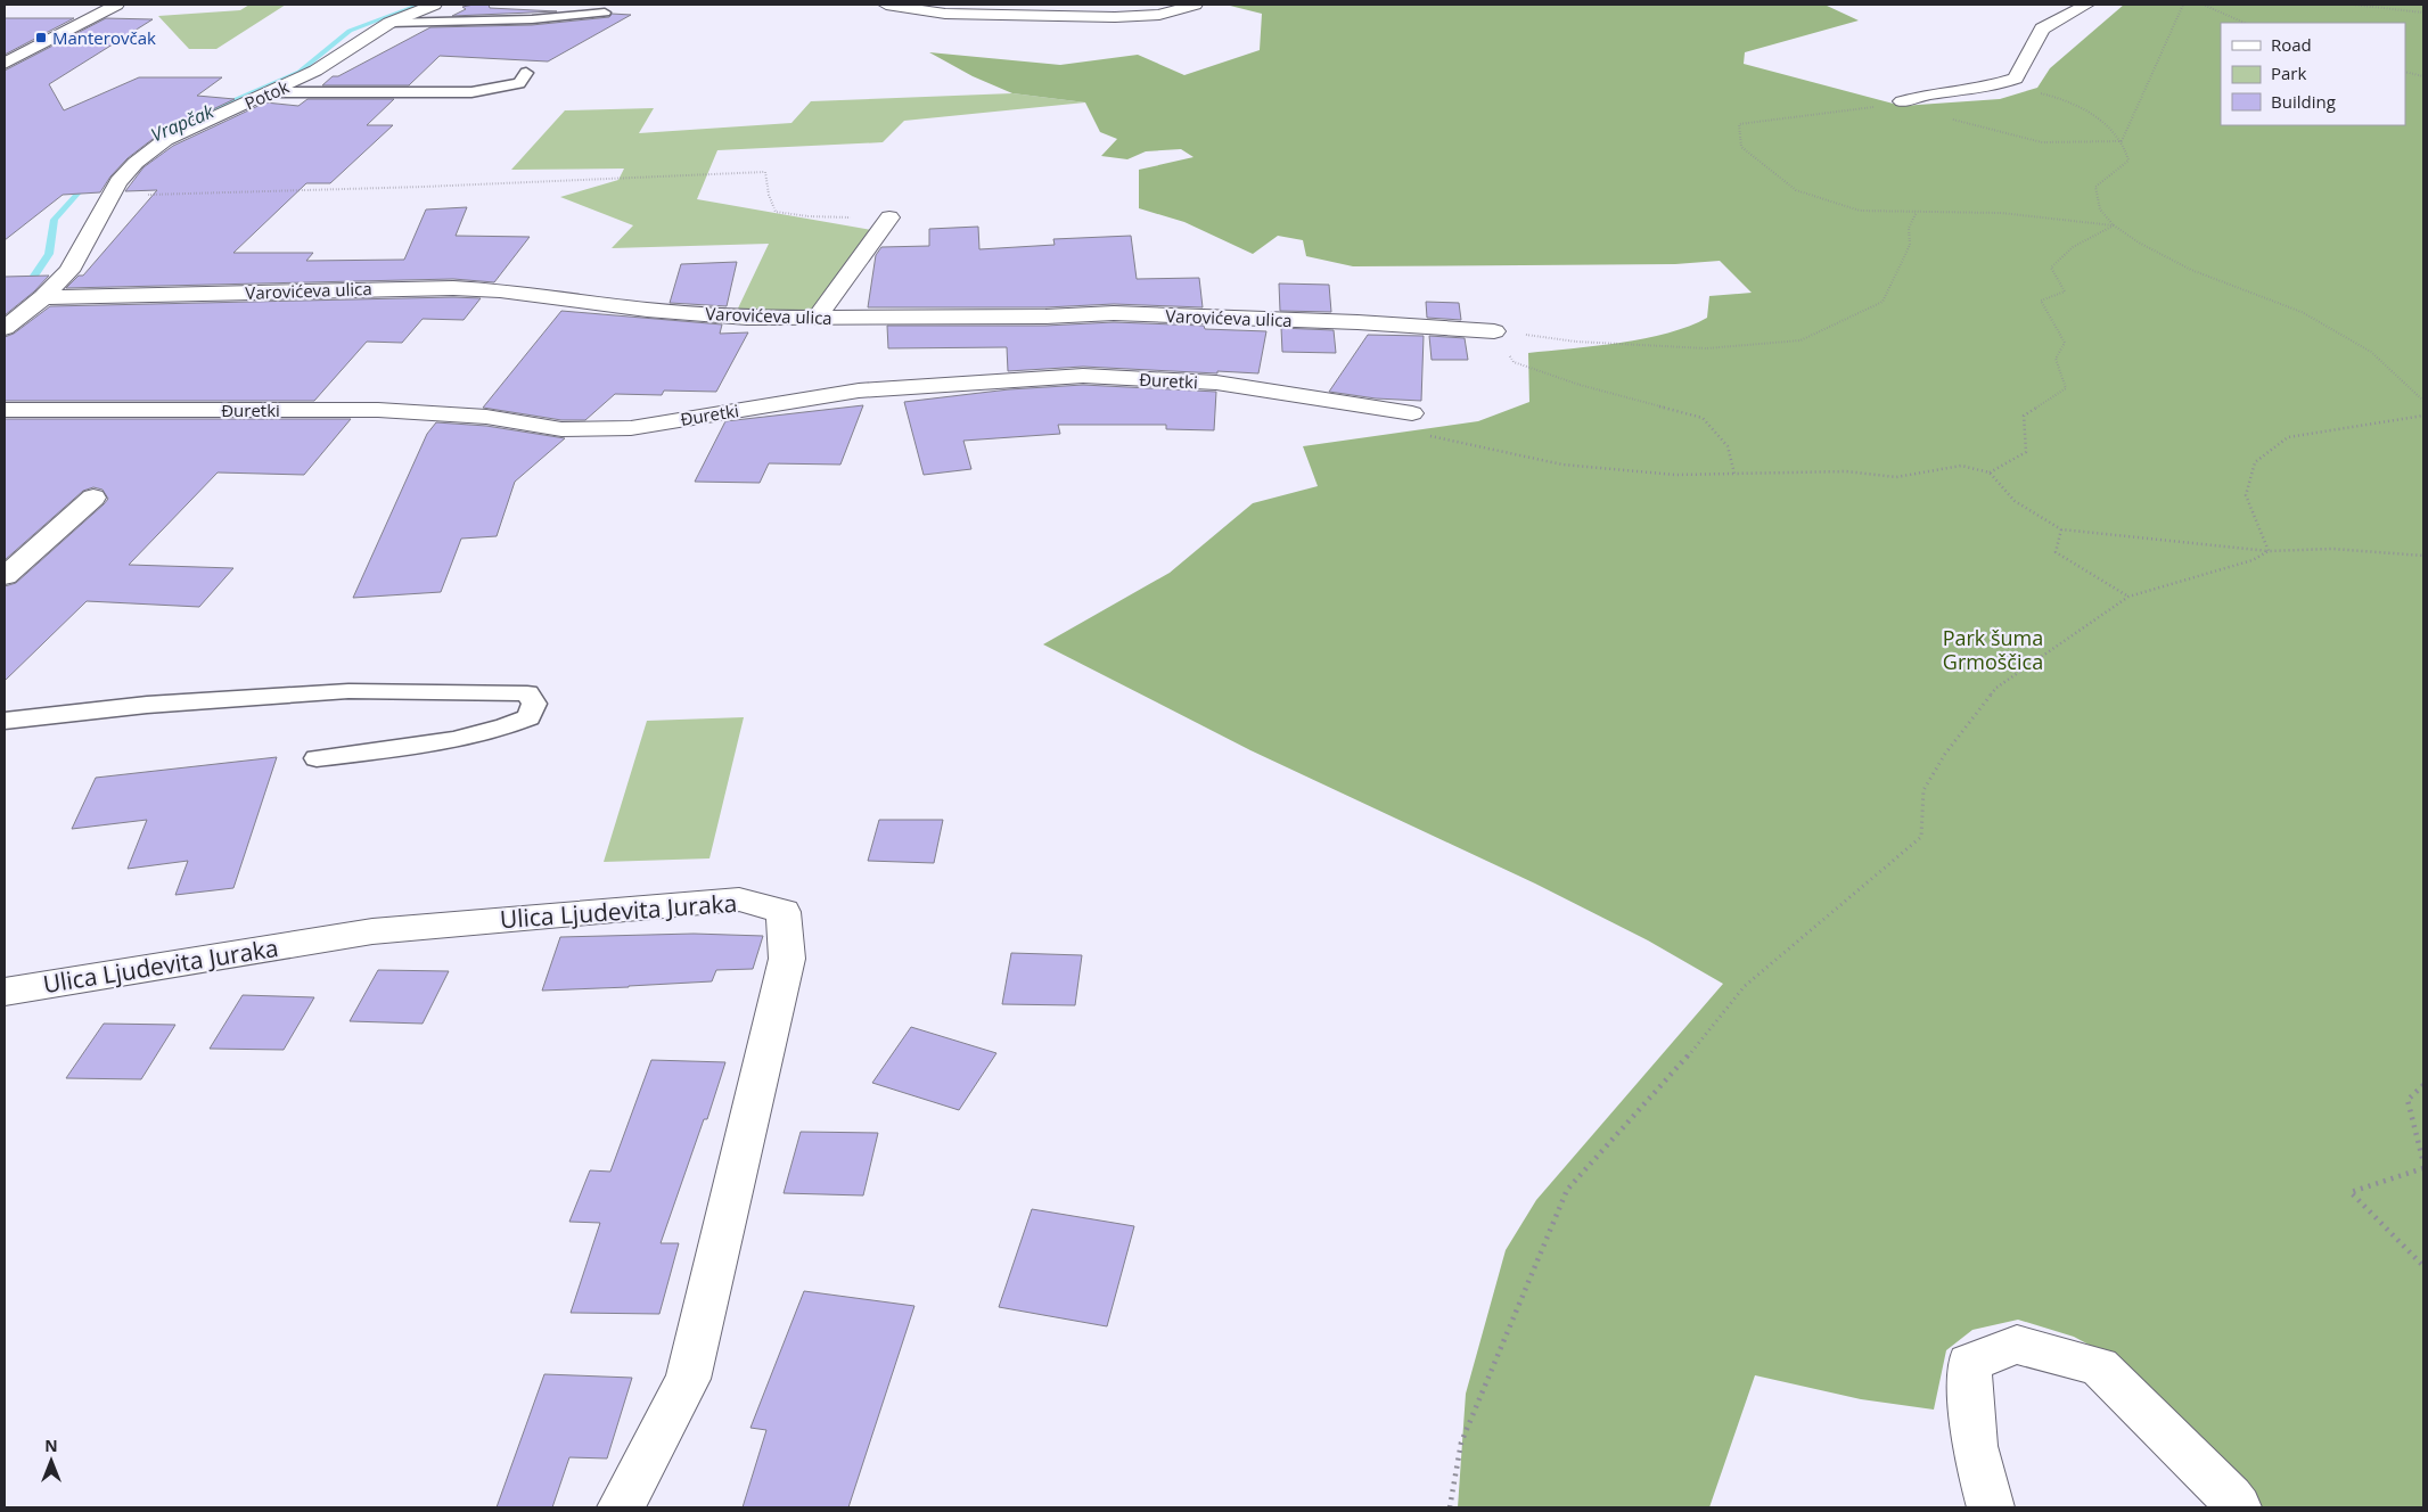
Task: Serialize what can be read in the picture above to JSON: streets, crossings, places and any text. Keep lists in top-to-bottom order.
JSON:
{
  "streets": {
    "street": [
      "Potok",
      "Varovićeva ulica",
      "Đuretki",
      "Ulica Ljudevita Juraka"
    ]
  },
  "crossings": [
    ["Potok", "Varovićeva ulica"]
  ],
  "water": ["Vrapčak"],
  "parks": ["Park šuma Grmoščica"],
  "places": {
    "transit": ["Manterovčak"]
  },
  "legend": ["Road", "Park", "Building"],
  "north": "top"
}
